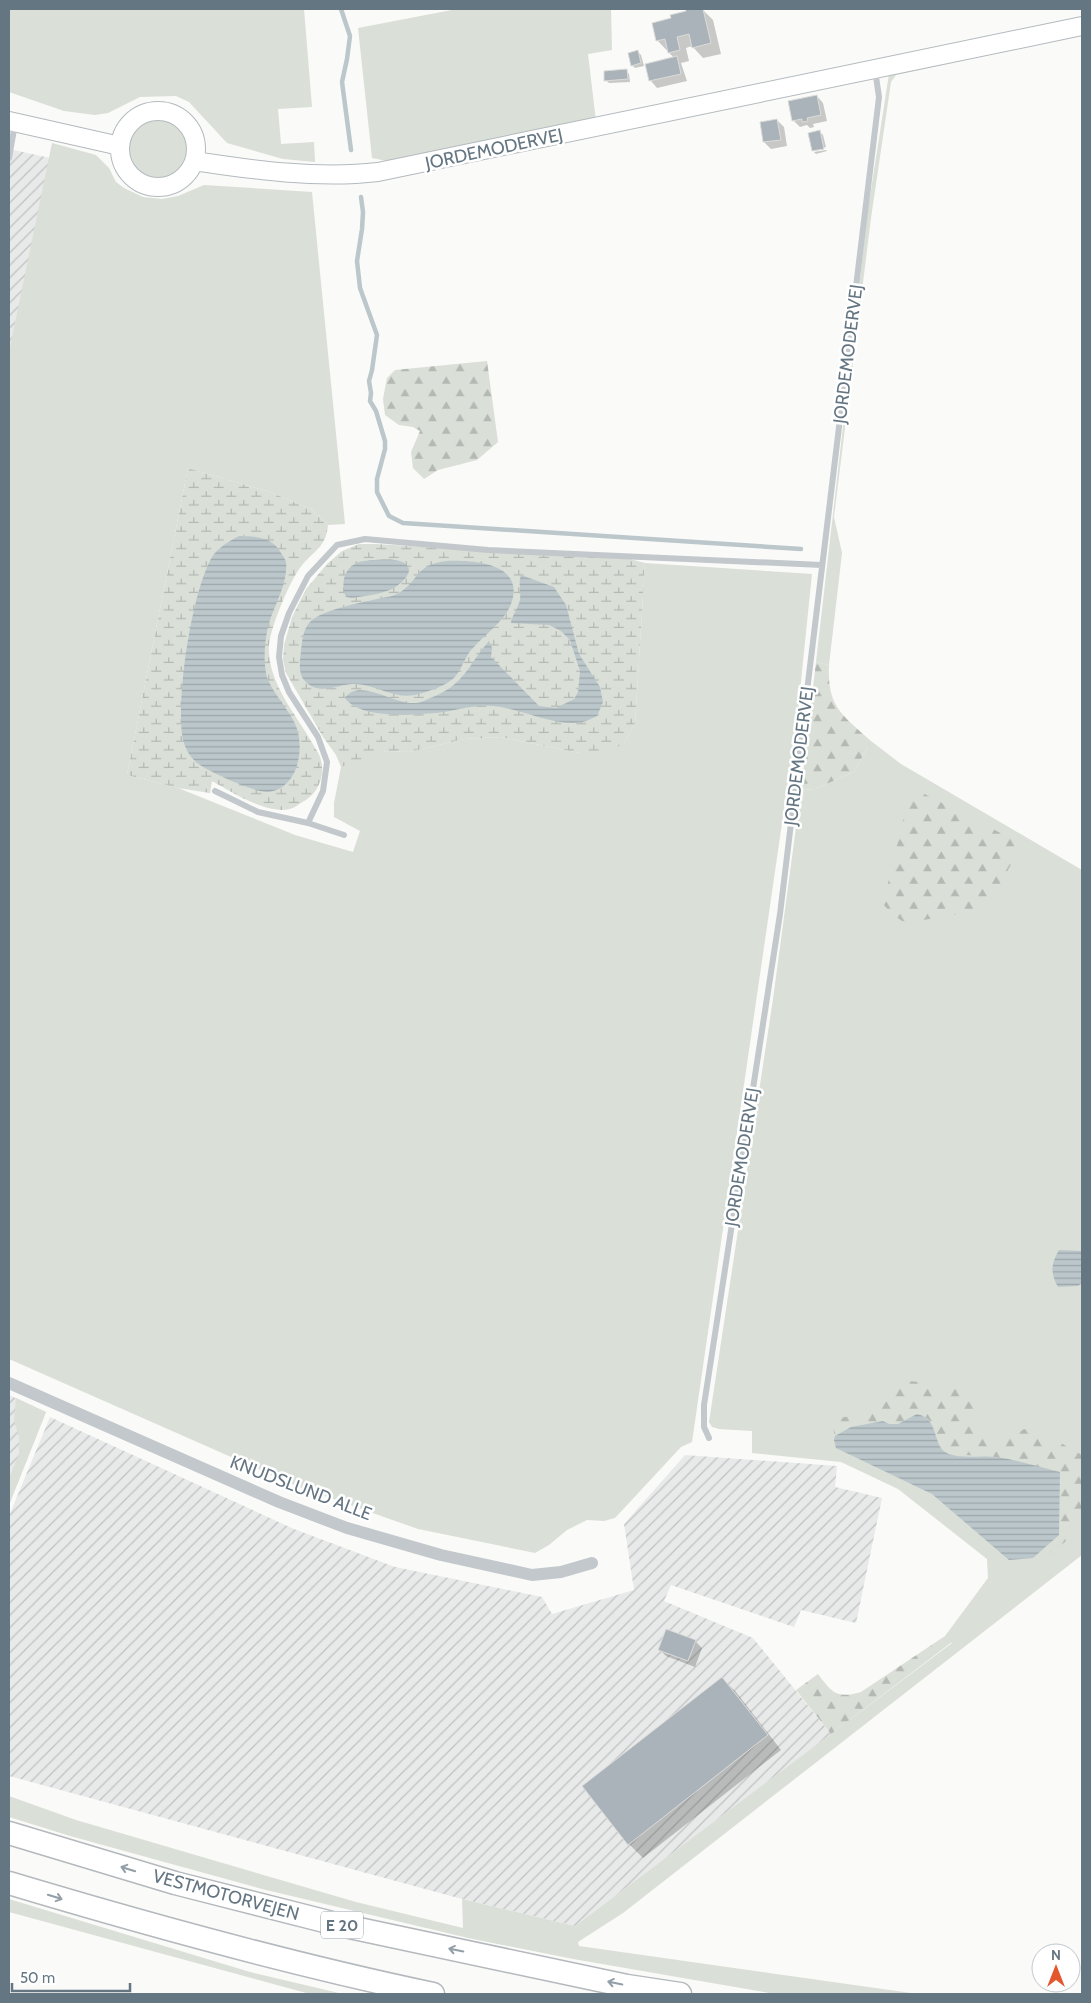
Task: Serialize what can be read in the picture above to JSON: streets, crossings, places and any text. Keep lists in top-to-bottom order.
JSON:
{
  "streets": {
    "highway": ["VESTMOTORVEJEN", "E 20"],
    "street": ["JORDEMODERVEJ", "KNUDSLUND ALLE"]
  },
  "scale_bar": "50 m",
  "north": "top"
}
